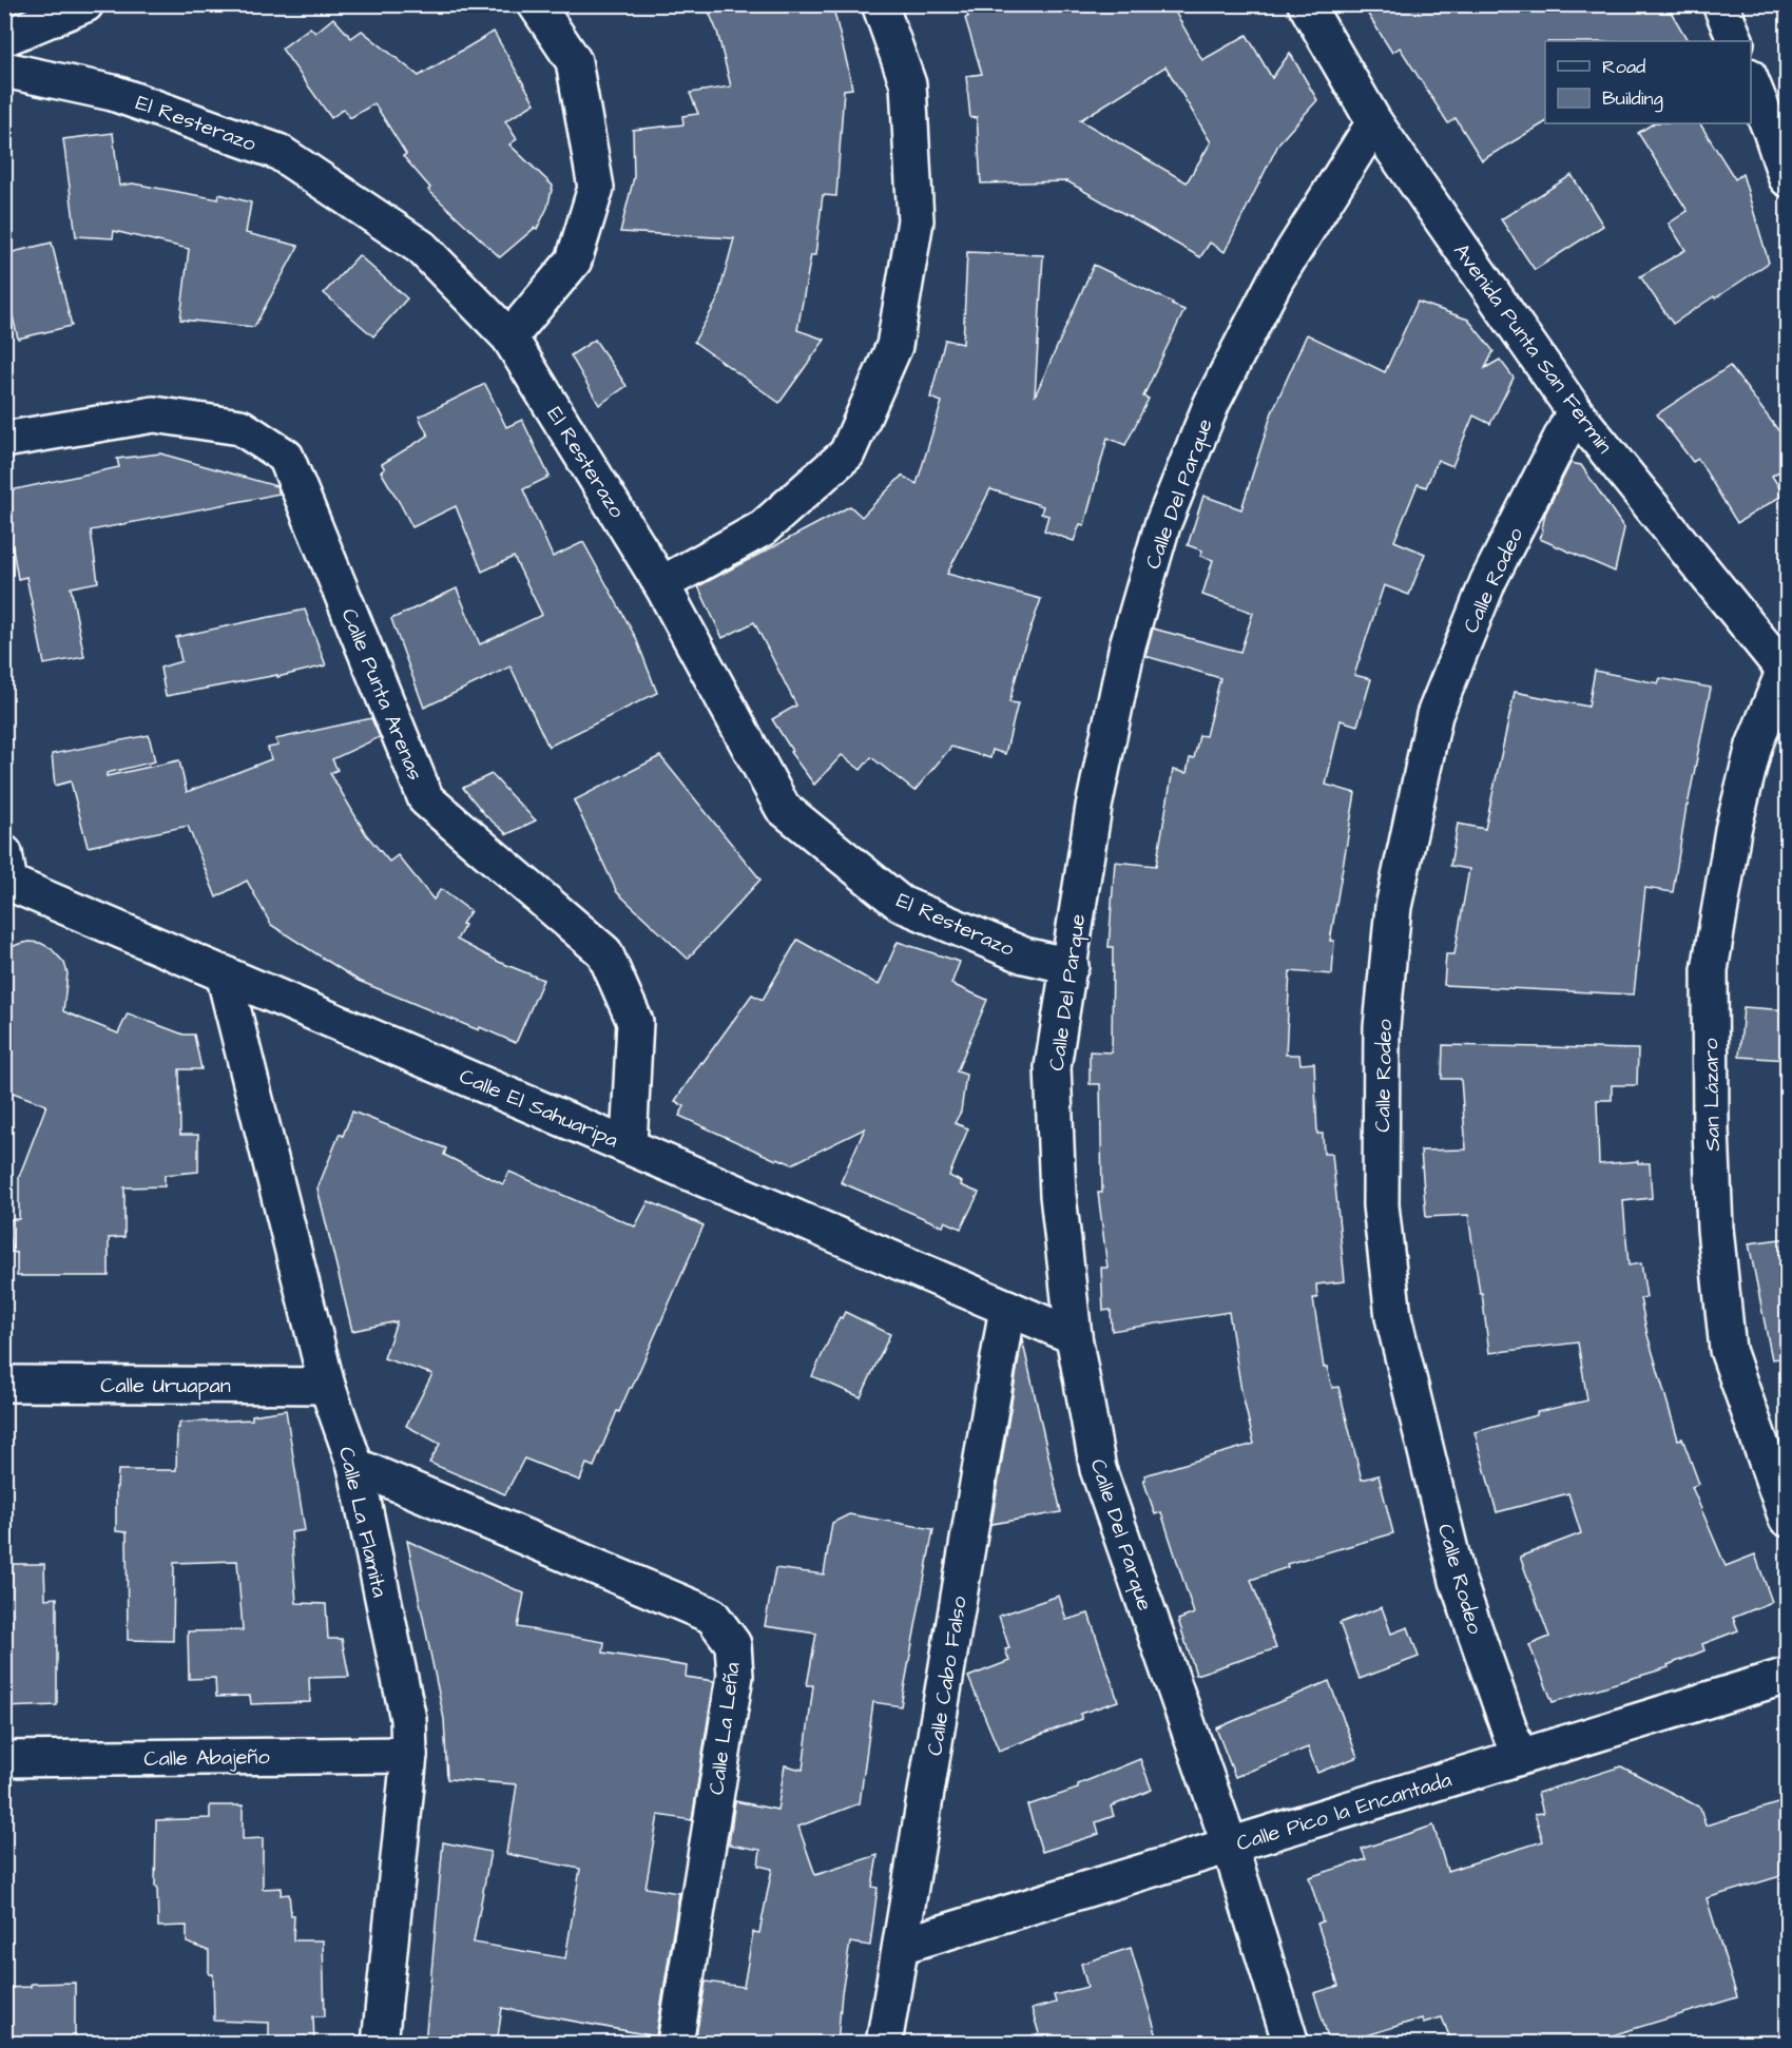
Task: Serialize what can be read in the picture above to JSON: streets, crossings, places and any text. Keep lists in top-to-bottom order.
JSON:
{
  "streets": {
    "street": [
      "El Resterazo",
      "Avenida Punta San Fermin",
      "Calle Del Parque",
      "Calle Rodeo",
      "Calle Punta Arenas",
      "San Lázaro",
      "Calle El Sahuaripa",
      "Calle Uruapan",
      "Calle La Flamita",
      "Calle Cabo Falso",
      "Calle La Leña",
      "Calle Abajeño",
      "Calle Pico la Encantada"
    ]
  },
  "crossings": [
    ["El Resterazo", "Calle Del Parque"],
    ["Avenida Punta San Fermin", "Calle Del Parque"],
    ["Avenida Punta San Fermin", "Calle Rodeo"],
    ["Avenida Punta San Fermin", "San Lázaro"],
    ["Calle Del Parque", "Calle El Sahuaripa"],
    ["Calle Del Parque", "Calle Pico la Encantada"],
    ["Calle Rodeo", "Calle Pico la Encantada"],
    ["Calle Punta Arenas", "Calle El Sahuaripa"],
    ["Calle El Sahuaripa", "Calle La Flamita"],
    ["Calle El Sahuaripa", "Calle Cabo Falso"],
    ["Calle Uruapan", "Calle La Flamita"],
    ["Calle La Flamita", "Calle La Leña"],
    ["Calle La Flamita", "Calle Abajeño"],
    ["Calle Cabo Falso", "Calle Pico la Encantada"]
  ],
  "legend": ["Road", "Building"]
}
